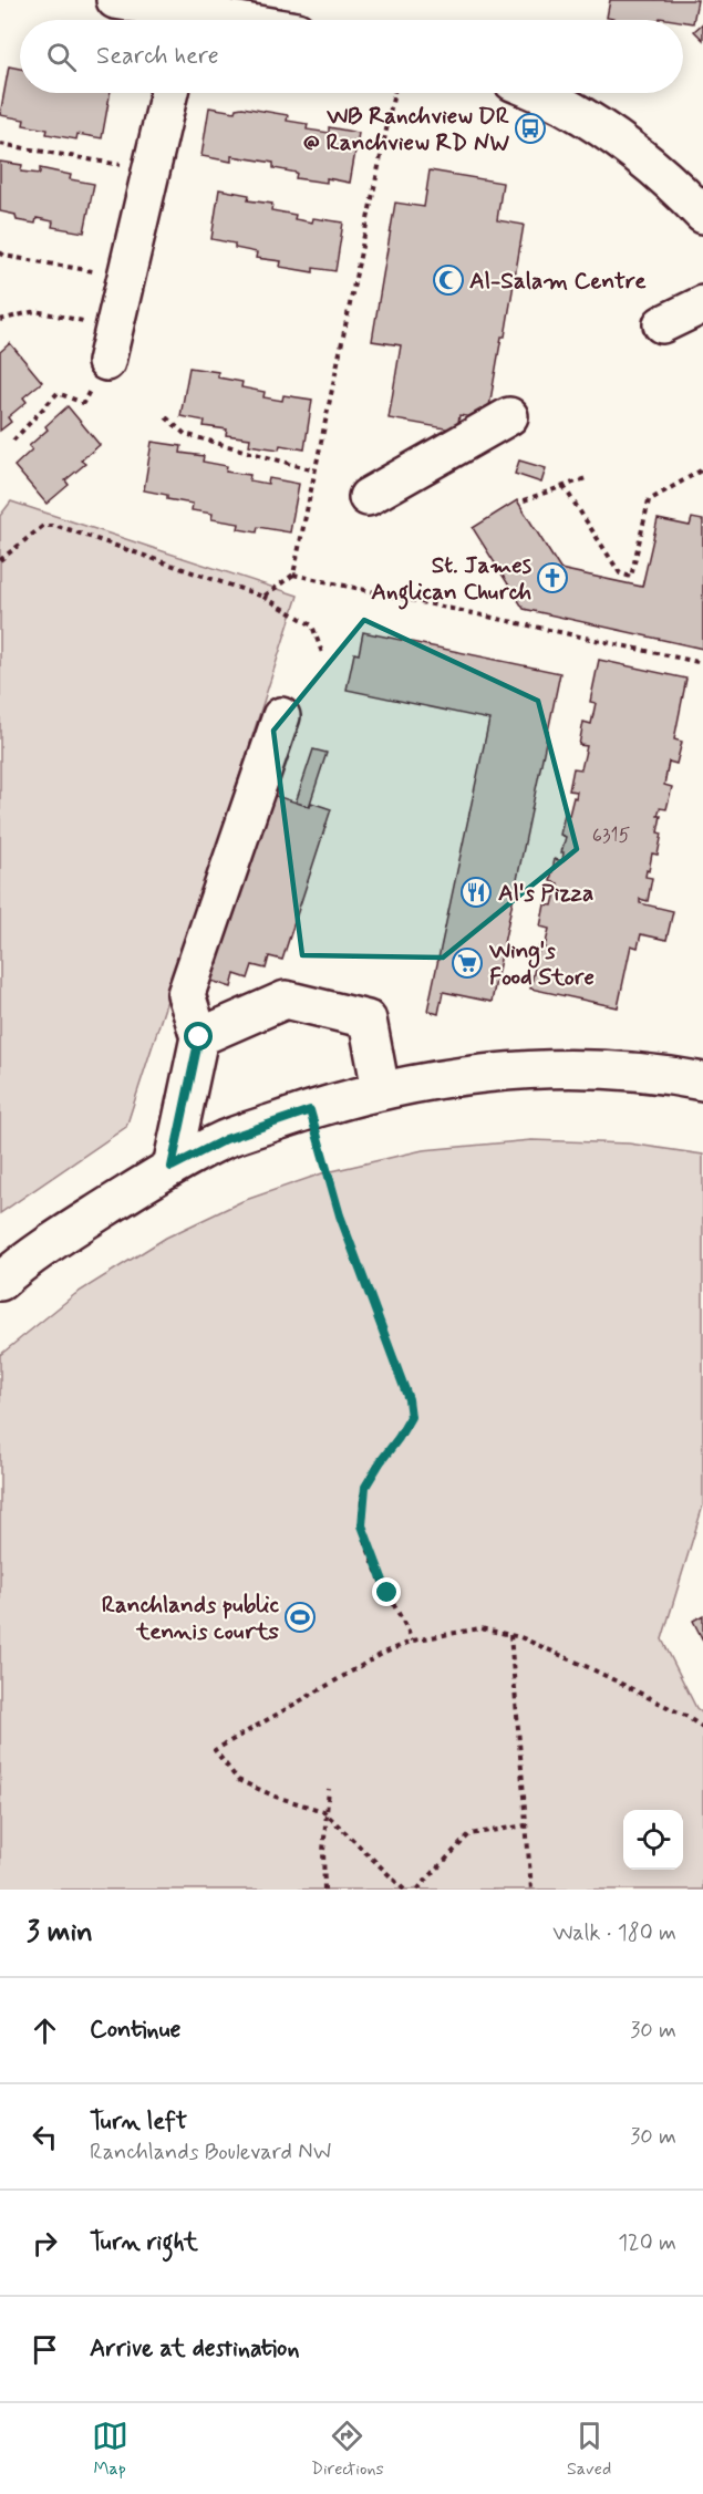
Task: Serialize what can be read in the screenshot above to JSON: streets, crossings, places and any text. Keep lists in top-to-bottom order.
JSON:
{
  "places": {
    "bus stop": ["WB Ranchview DR @ Ranchview RD NW"],
    "mosque": ["Al-Salam Centre"],
    "church": ["St. James Anglican Church"],
    "restaurant": ["Al's Pizza"],
    "supermarket": ["Wing's Food Store"],
    "sports": ["Ranchlands public tennis courts"]
  },
  "house_numbers": ["6315"],
  "page": {
    "search": "Search here",
    "heading": ["3 min", "Walk · 180 m"],
    "list": [
      ["Continue", "30 m"],
      ["Turn left", "Ranchlands Boulevard NW", "30 m"],
      ["Turn right", "120 m"],
      "Arrive at destination"
    ],
    "nav": ["Map", "Directions", "Saved"]
  }
}
